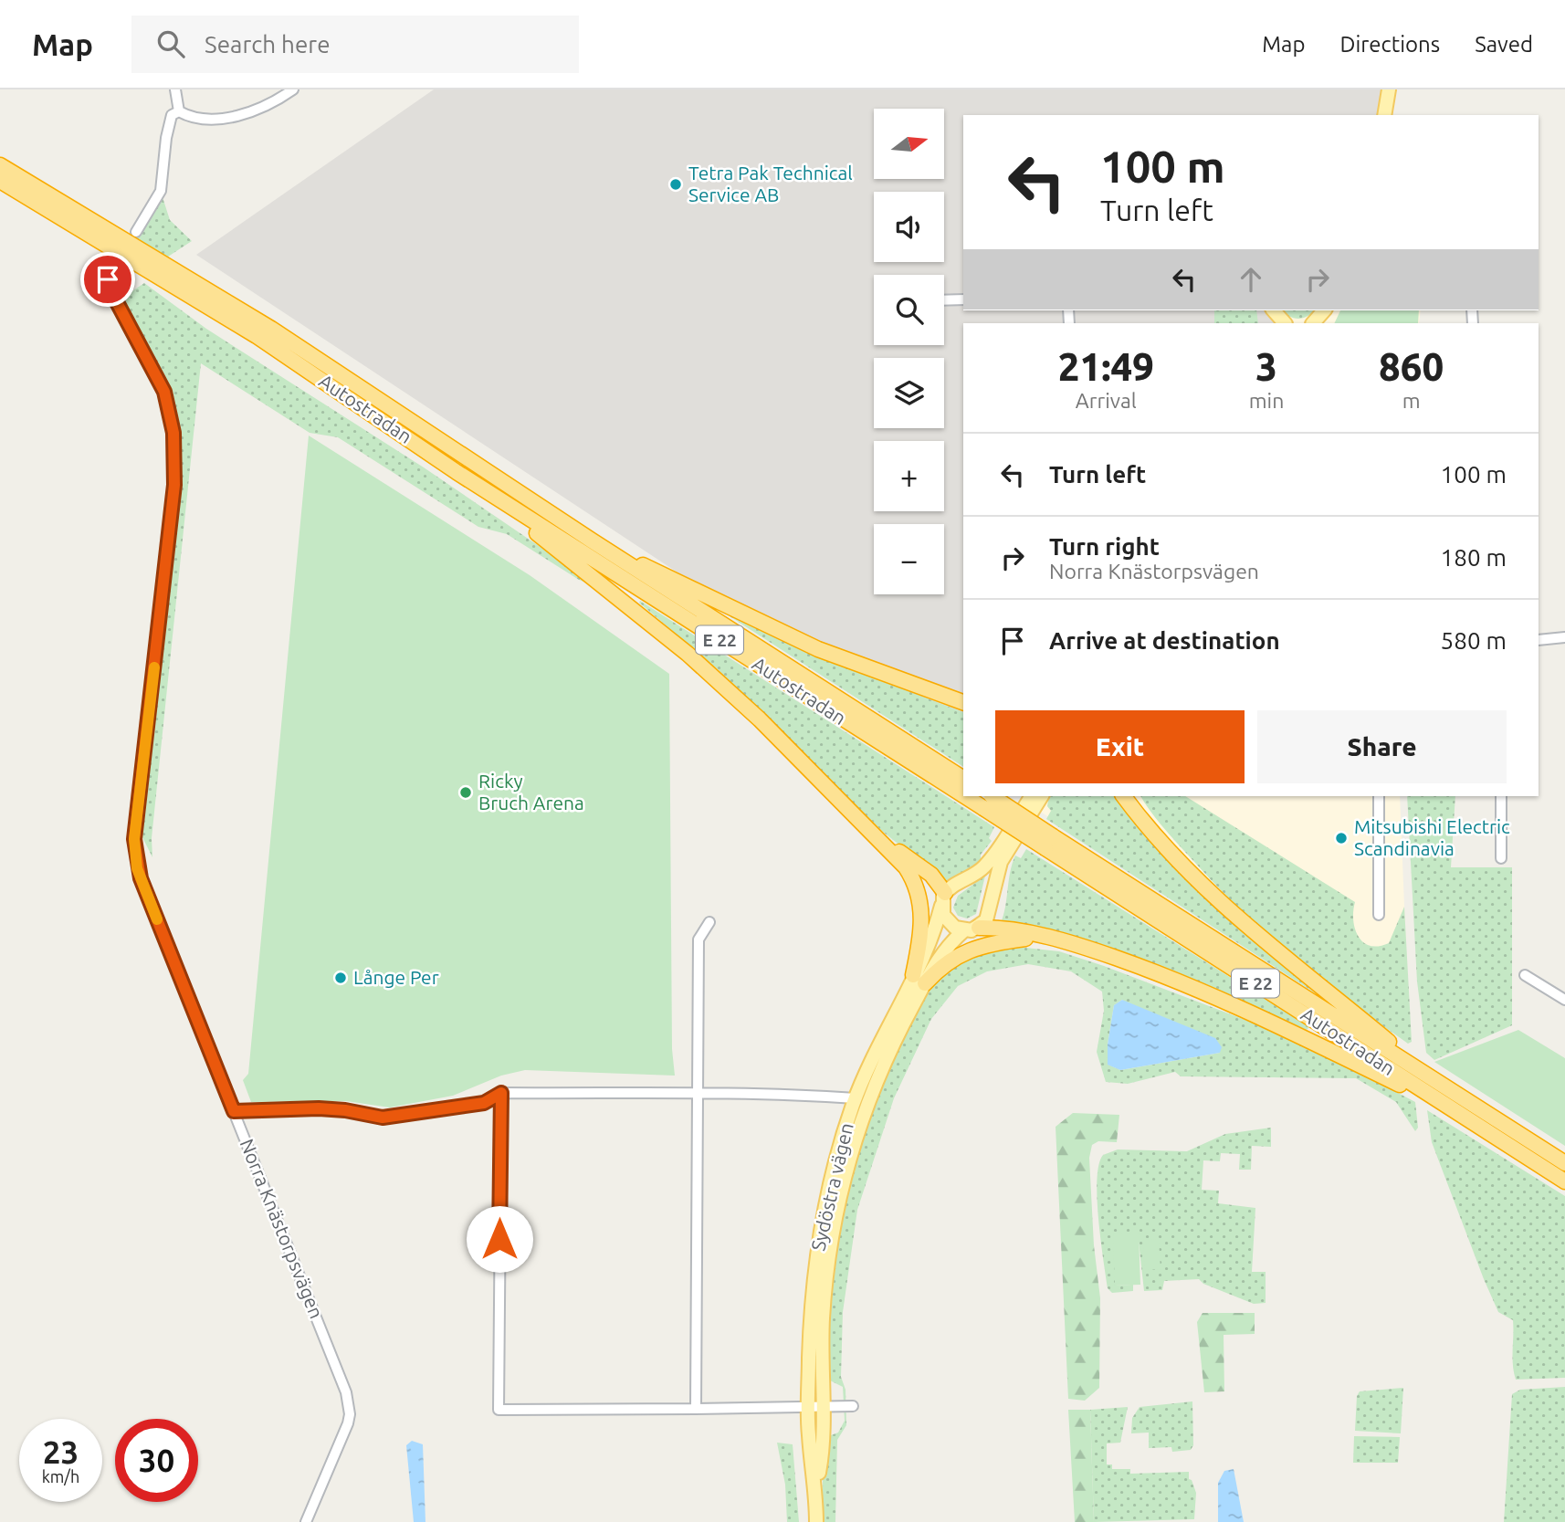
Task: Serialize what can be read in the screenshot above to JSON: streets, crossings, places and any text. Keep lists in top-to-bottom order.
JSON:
{
  "streets": {
    "highway": ["Autostradan", "E 22"],
    "main road": ["Sydöstra vägen"],
    "street": ["Norra Knästorpsvägen"]
  },
  "places": [
    "Tetra Pak Technical Service AB",
    "Ricky Bruch Arena",
    "Mitsubishi Electric Scandinavia",
    "Långe Per"
  ],
  "north": "right",
  "page": {
    "header": "Map",
    "search": "Search here",
    "nav": ["Map", "Directions", "Saved"],
    "map_buttons": ["+", "−"],
    "turn": ["100 m", "Turn left"],
    "eta": [
      "21:49",
      "Arrival",
      "3",
      "min",
      "860",
      "m"
    ],
    "list": [
      {
        "name": "Turn left",
        "value": "100 m"
      },
      {
        "name": "Turn right",
        "note": "Norra Knästorpsvägen",
        "value": "180 m"
      },
      {
        "name": "Arrive at destination",
        "value": "580 m"
      }
    ],
    "buttons": ["Exit", "Share"],
    "speed": "23 km/h",
    "limit": "30"
  }
}
